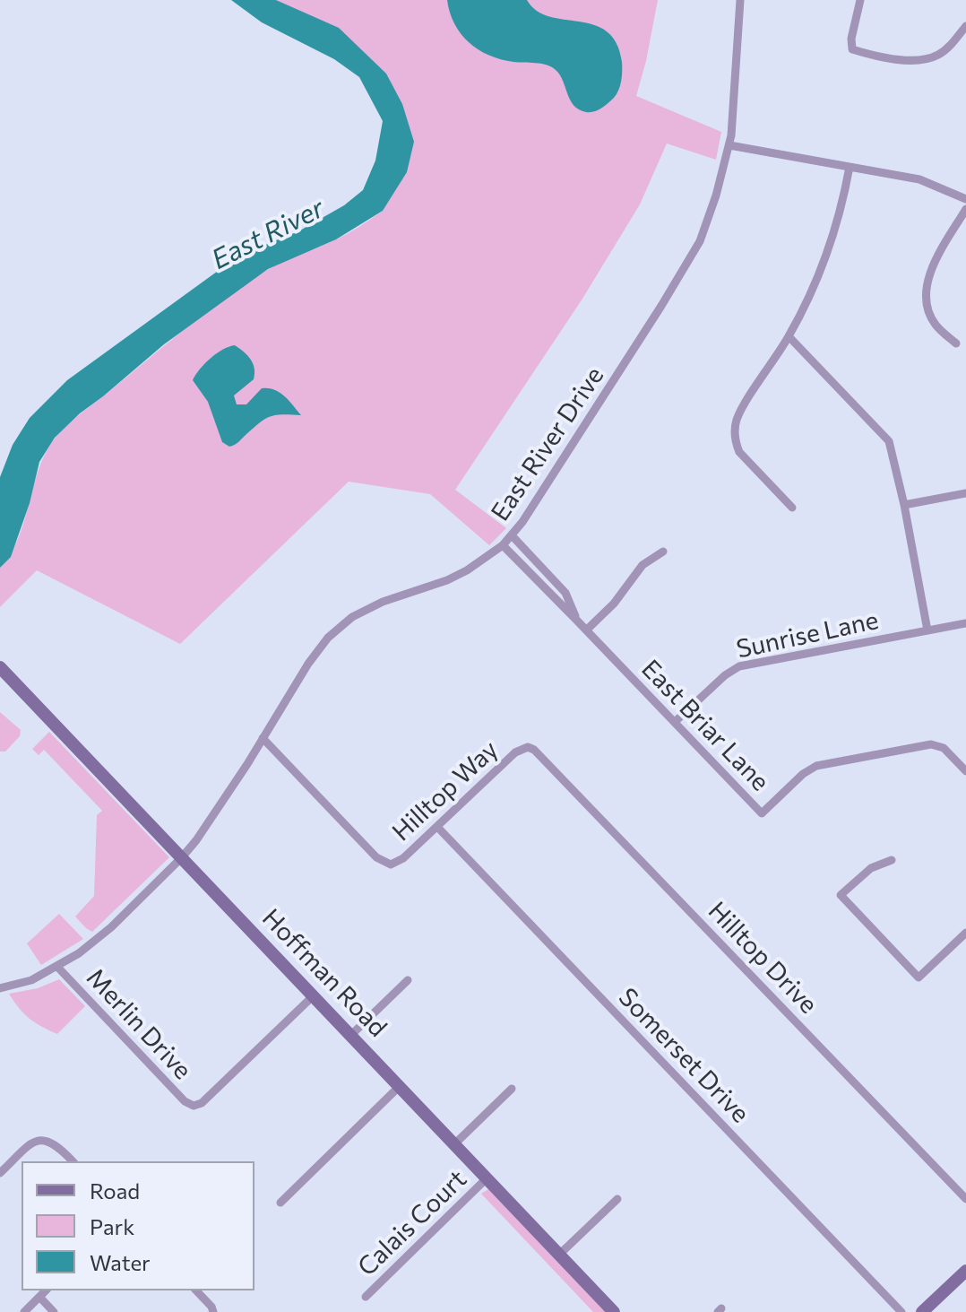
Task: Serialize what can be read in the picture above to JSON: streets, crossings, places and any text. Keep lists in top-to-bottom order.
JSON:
{
  "streets": {
    "street": [
      "East River Drive",
      "Sunrise Lane",
      "East Briar Lane",
      "Hilltop Way",
      "Hilltop Drive",
      "Hoffman Road",
      "Merlin Drive",
      "Somerset Drive",
      "Calais Court"
    ]
  },
  "crossings": [
    ["East River Drive", "East Briar Lane"],
    ["East River Drive", "Hilltop Way"],
    ["East River Drive", "Hoffman Road"],
    ["East River Drive", "Merlin Drive"],
    ["Sunrise Lane", "East Briar Lane"],
    ["Hilltop Way", "Hilltop Drive"],
    ["Hilltop Way", "Somerset Drive"],
    ["Hoffman Road", "Merlin Drive"],
    ["Hoffman Road", "Calais Court"]
  ],
  "water": ["East River"],
  "legend": ["Road", "Park", "Water"]
}
